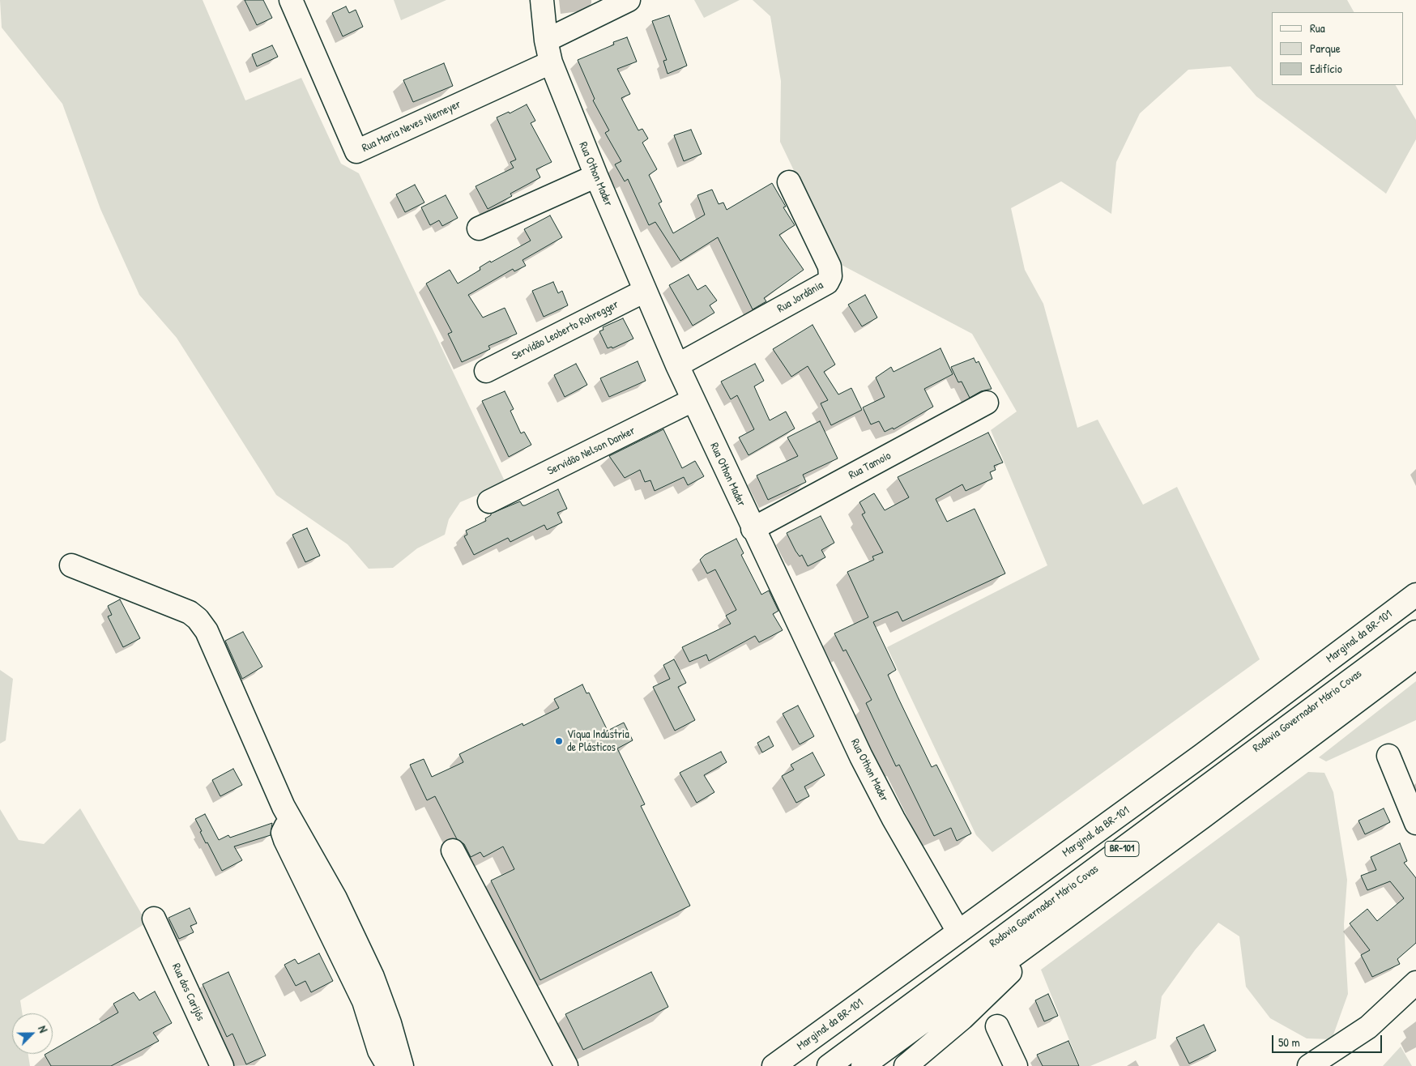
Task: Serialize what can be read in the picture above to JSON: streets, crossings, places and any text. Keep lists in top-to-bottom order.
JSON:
{
  "streets": {
    "main road": [
      "Rua Maria Neves Niemeyer",
      "Rua Othon Mader",
      "Rua Jordânia",
      "Servidão Leoberto Rohregger",
      "Servidão Nelson Danker",
      "Rua Tamoio",
      "Marginal da BR-101",
      "Rodovia Governador Mário Covas",
      "BR-101",
      "Rua dos Carijós"
    ]
  },
  "crossings": [
    ["Rua Maria Neves Niemeyer", "Rua Othon Mader"],
    ["Rua Othon Mader", "Rua Jordânia"],
    ["Rua Othon Mader", "Servidão Leoberto Rohregger"],
    ["Rua Othon Mader", "Servidão Nelson Danker"],
    ["Rua Othon Mader", "Rua Tamoio"],
    ["Rua Othon Mader", "Marginal da BR-101"]
  ],
  "places": ["Víqua Indústria de Plásticos"],
  "legend": ["Rua", "Parque", "Edifício"],
  "scale_bar": "50 m",
  "north": "top right"
}
